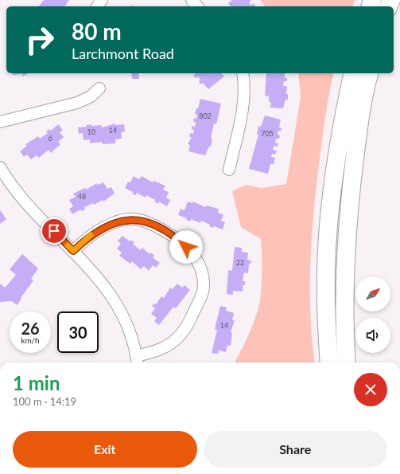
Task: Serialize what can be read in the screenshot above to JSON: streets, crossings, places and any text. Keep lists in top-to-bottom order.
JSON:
{
  "house_numbers": [
    "802",
    "14",
    "10",
    "705",
    "6",
    "48",
    "22",
    "14"
  ],
  "north": "top right",
  "page": {
    "turn": ["80 m", "Larchmont Road"],
    "speed": "26 km/h",
    "limit": "30",
    "heading": ["1 min", "100 m · 14:19"],
    "buttons": ["Exit", "Share"]
  }
}
